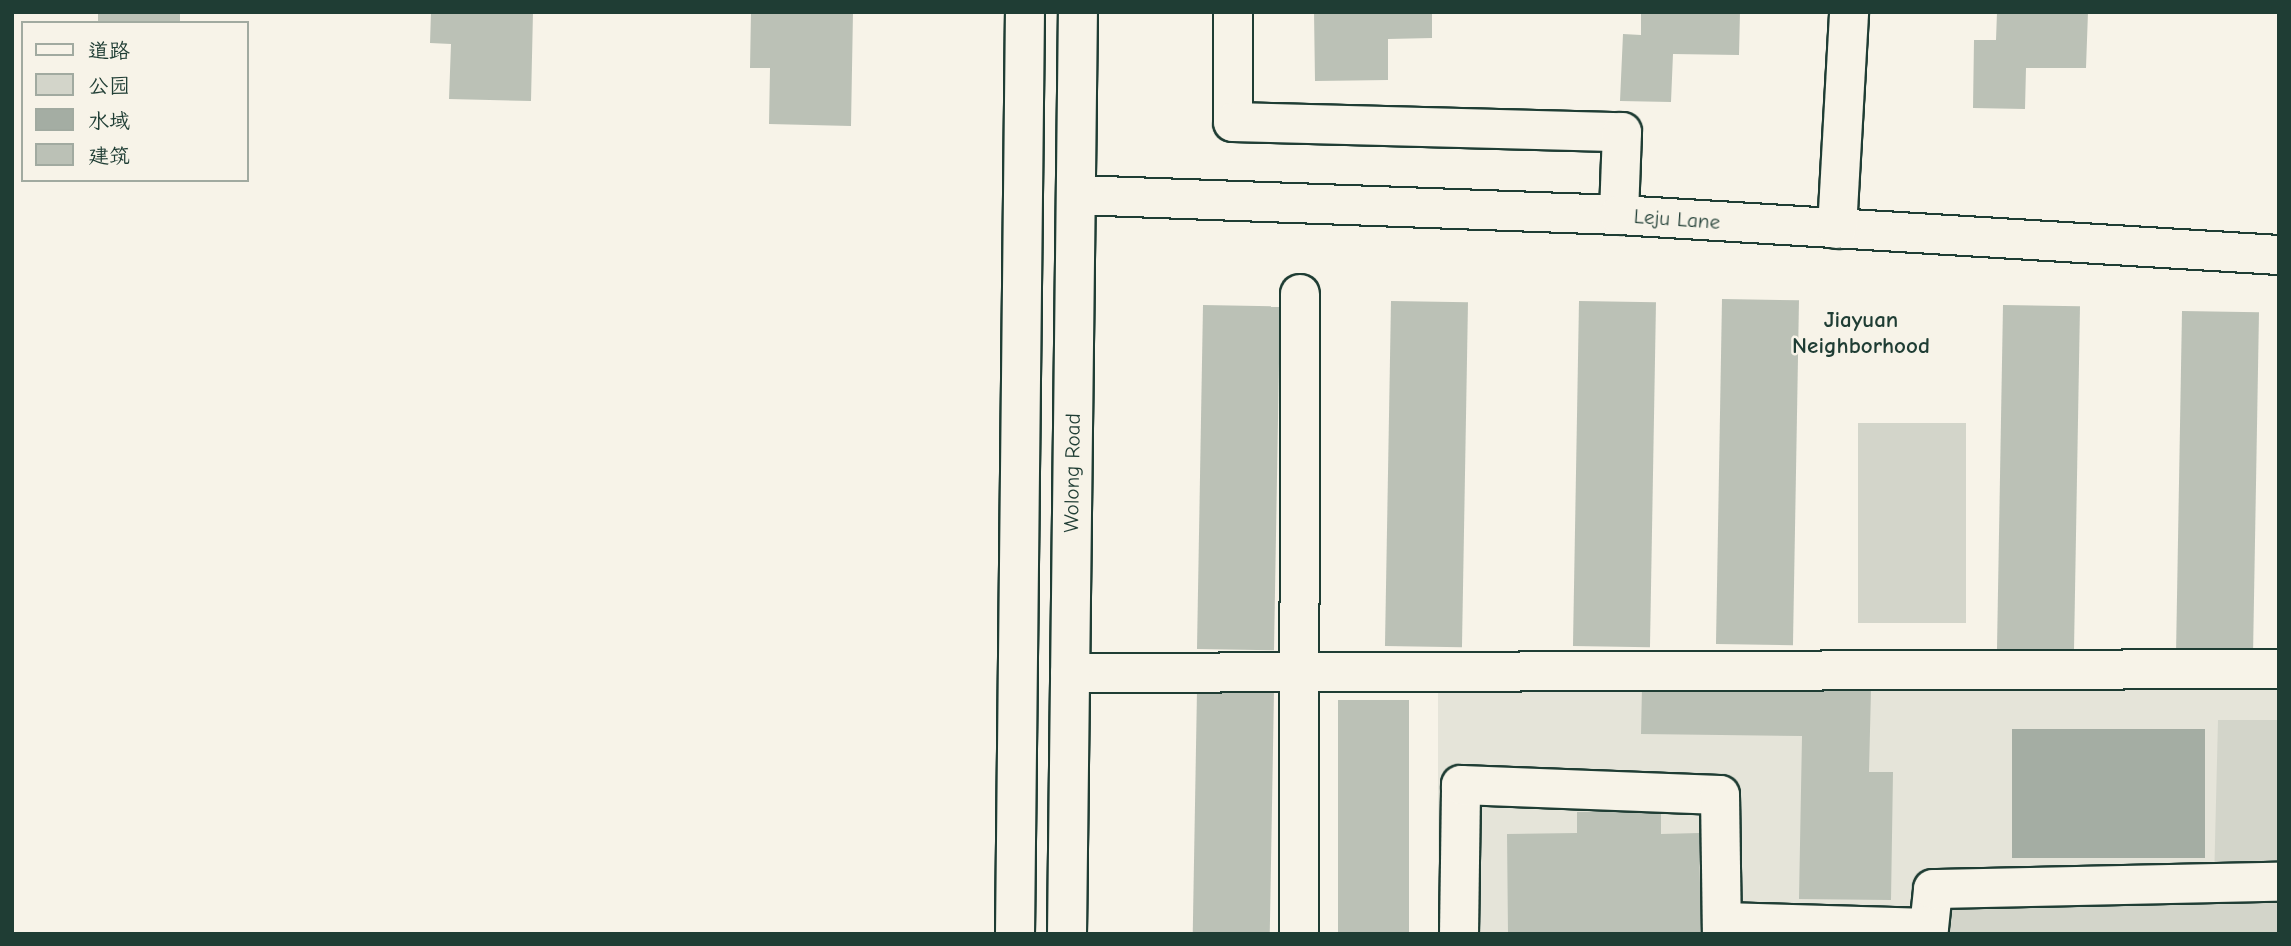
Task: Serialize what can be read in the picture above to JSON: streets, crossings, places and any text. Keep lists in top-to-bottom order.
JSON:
{
  "streets": {
    "main road": ["Leju Lane", "Wolong Road"]
  },
  "crossings": [
    ["Leju Lane", "Wolong Road"]
  ],
  "districts": ["Jiayuan Neighborhood"],
  "legend": [
    "道路",
    "公园",
    "水域",
    "建筑"
  ]
}
